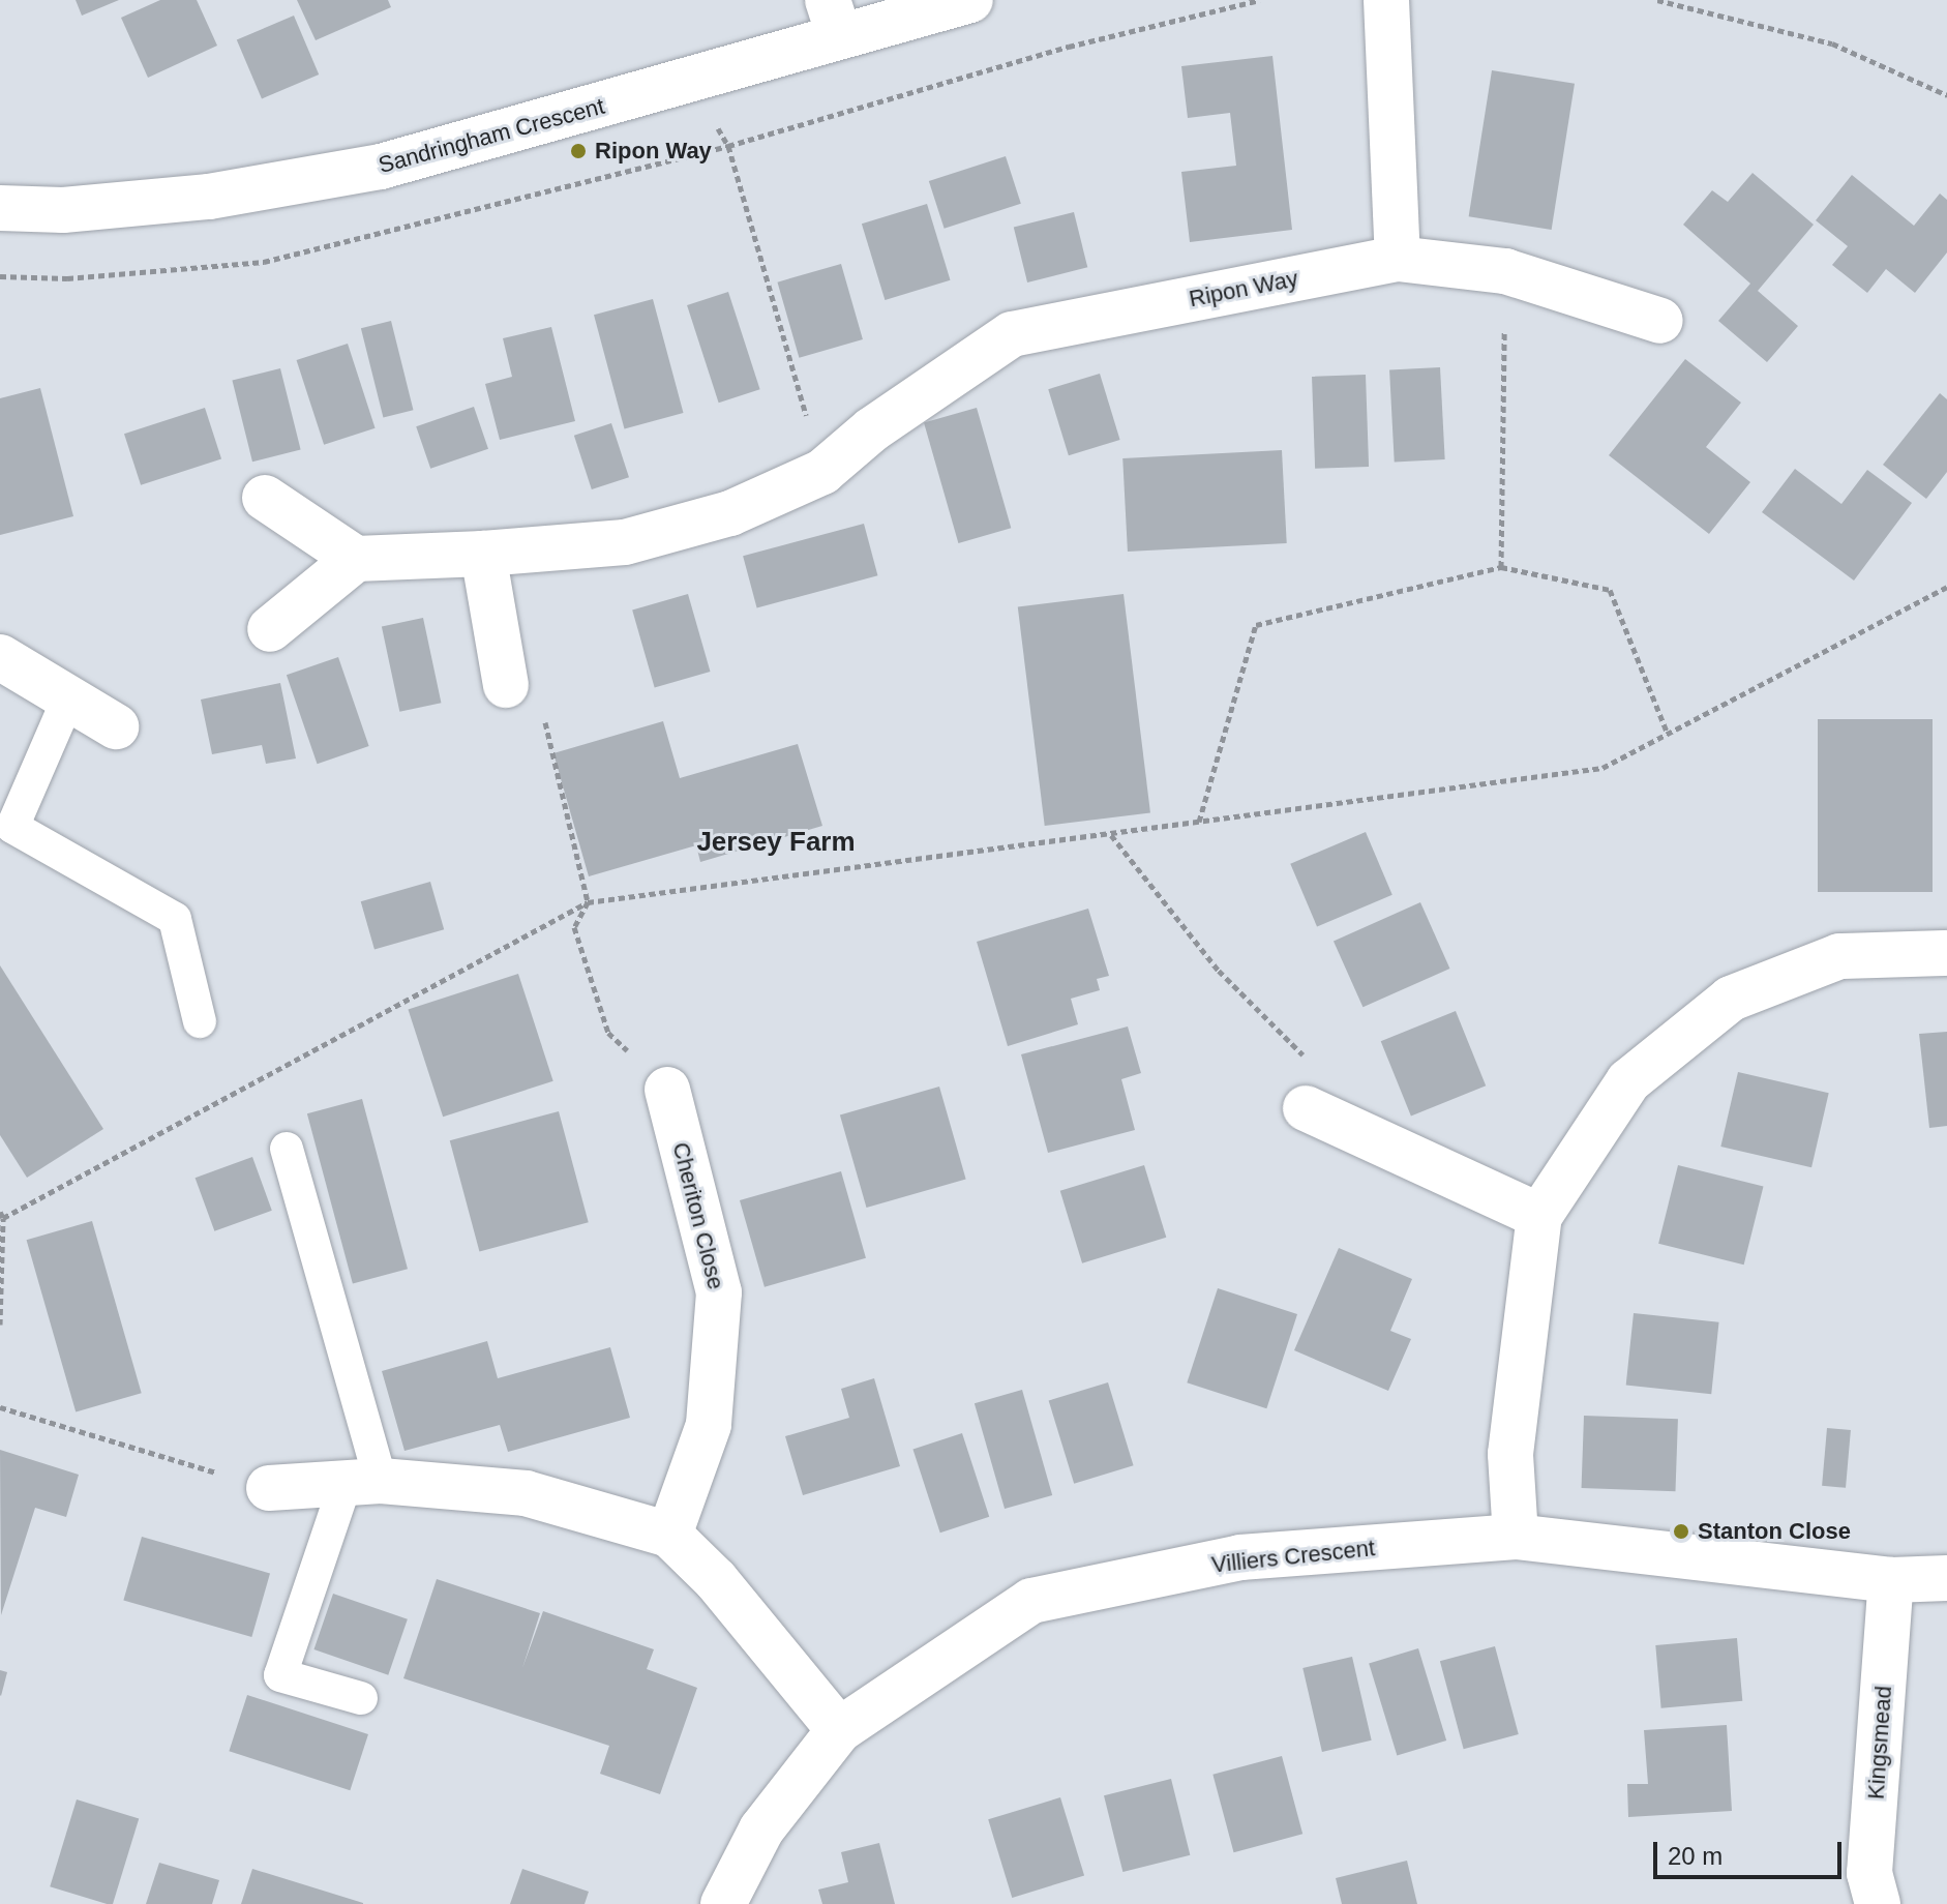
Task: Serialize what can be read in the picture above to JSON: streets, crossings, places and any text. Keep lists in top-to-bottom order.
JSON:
{
  "streets": {
    "street": [
      "Sandringham Crescent",
      "Ripon Way",
      "Cheriton Close",
      "Villiers Crescent",
      "Kingsmead"
    ]
  },
  "crossings": [
    ["Villiers Crescent", "Kingsmead"]
  ],
  "districts": ["Jersey Farm"],
  "places": ["Ripon Way", "Stanton Close"],
  "scale_bar": "20 m"
}
